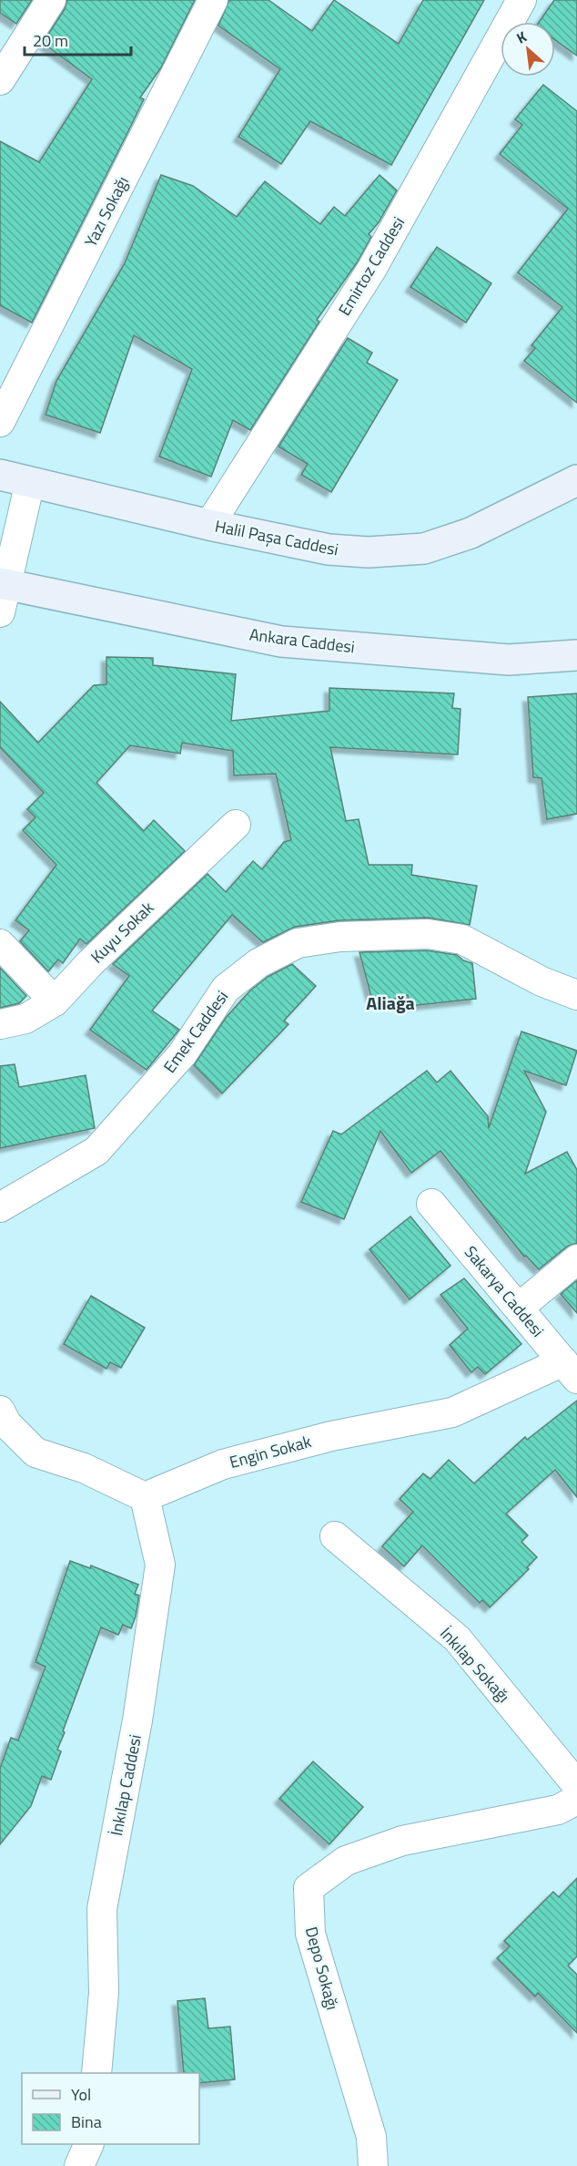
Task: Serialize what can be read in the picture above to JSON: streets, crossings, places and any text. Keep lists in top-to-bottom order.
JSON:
{
  "streets": {
    "street": [
      "Yazı Sokağı",
      "Emirtoz Caddesi",
      "Halil Paşa Caddesi",
      "Ankara Caddesi",
      "Kuyu Sokak",
      "Emek Caddesi",
      "Sakarya Caddesi",
      "Engin Sokak",
      "İnkılap Sokağı",
      "İnkılap Caddesi",
      "Depo Sokağı"
    ]
  },
  "crossings": [
    ["Emirtoz Caddesi", "Halil Paşa Caddesi"],
    ["Sakarya Caddesi", "Engin Sokak"],
    ["Engin Sokak", "İnkılap Caddesi"]
  ],
  "districts": ["Aliağa"],
  "legend": ["Yol", "Bina"],
  "scale_bar": "20 m",
  "north": "top left"
}
